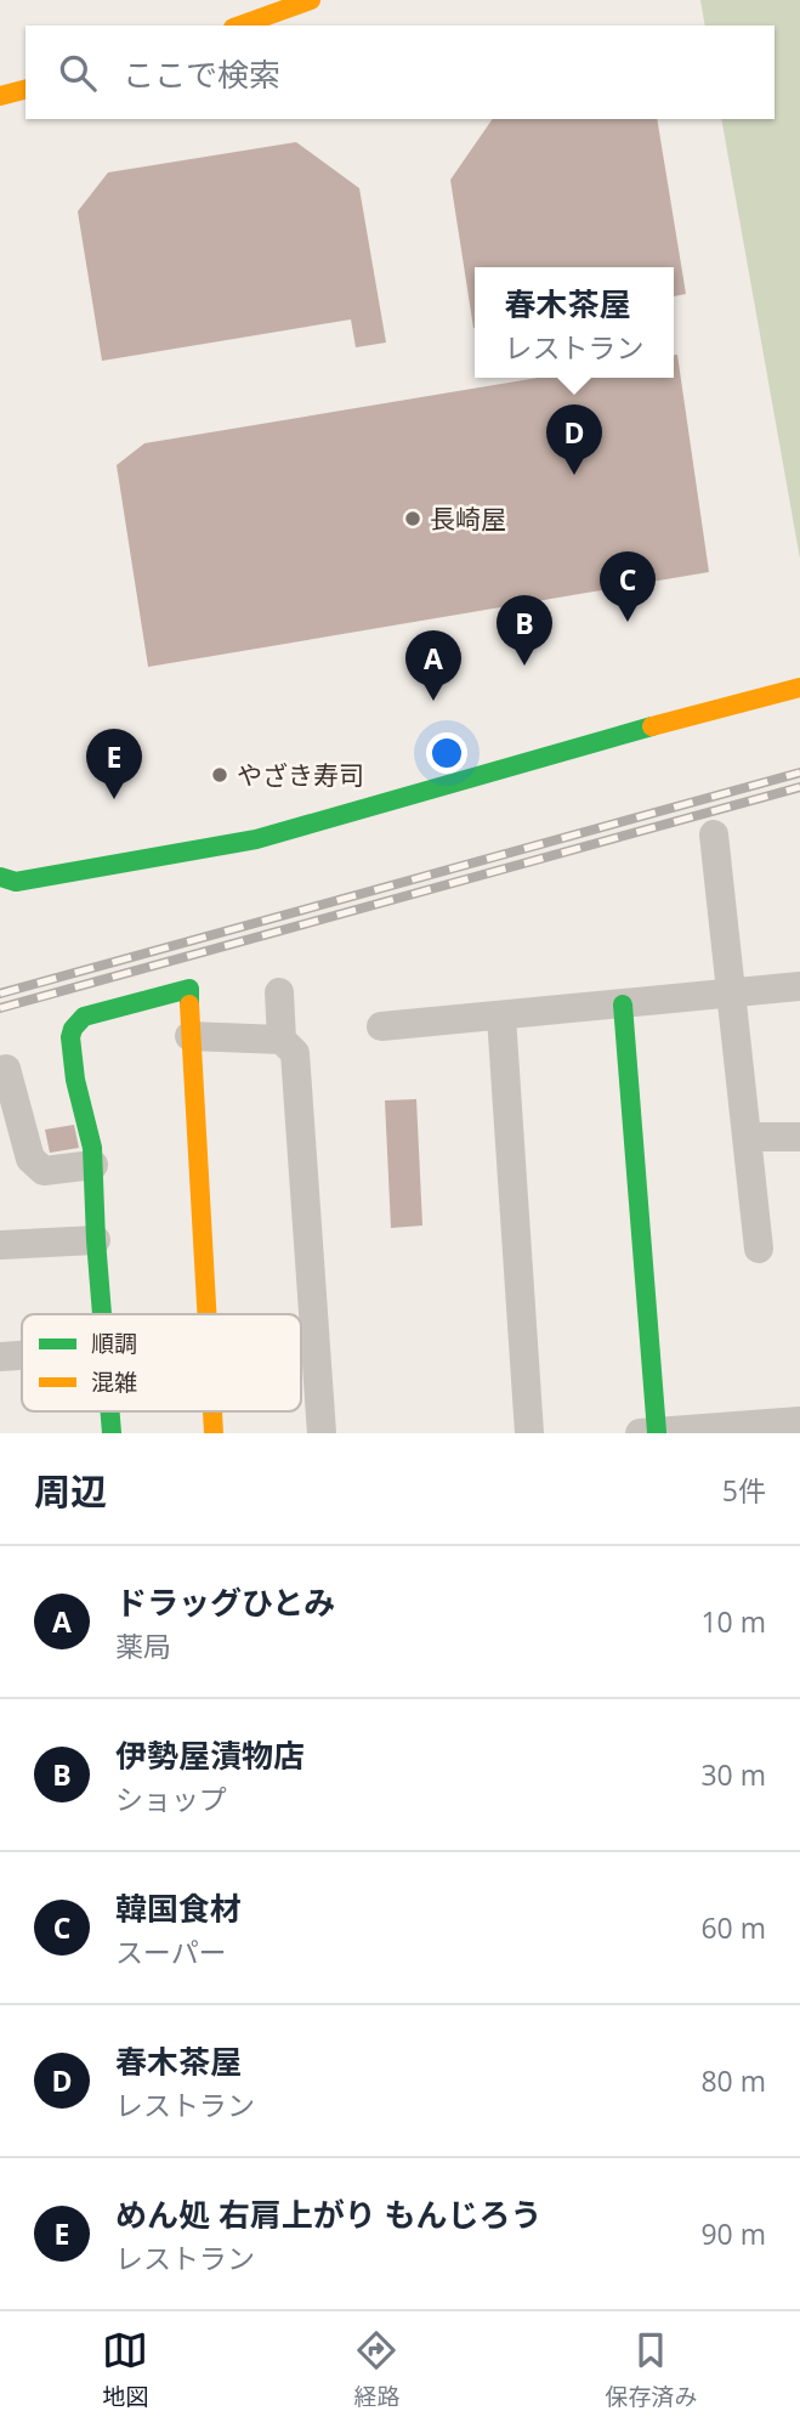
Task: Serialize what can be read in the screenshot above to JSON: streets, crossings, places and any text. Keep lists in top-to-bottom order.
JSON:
{
  "places": ["長崎屋", "やざき寿司"],
  "legend": ["順調", "混雑"],
  "page": {
    "search": "ここで検索",
    "popup": ["春木茶屋", "レストラン"],
    "pins": [
      "D",
      "C",
      "B",
      "A",
      "E"
    ],
    "heading": ["周辺", "5件"],
    "list": [
      {
        "mark": "A",
        "name": "ドラッグひとみ",
        "note": "薬局",
        "value": "10 m"
      },
      {
        "mark": "B",
        "name": "伊勢屋漬物店",
        "note": "ショップ",
        "value": "30 m"
      },
      {
        "mark": "C",
        "name": "韓国食材",
        "note": "スーパー",
        "value": "60 m"
      },
      {
        "mark": "D",
        "name": "春木茶屋",
        "note": "レストラン",
        "value": "80 m"
      },
      {
        "mark": "E",
        "name": "めん処 右肩上がり もんじろう",
        "note": "レストラン",
        "value": "90 m"
      }
    ],
    "nav": ["地図", "経路", "保存済み"]
  }
}
